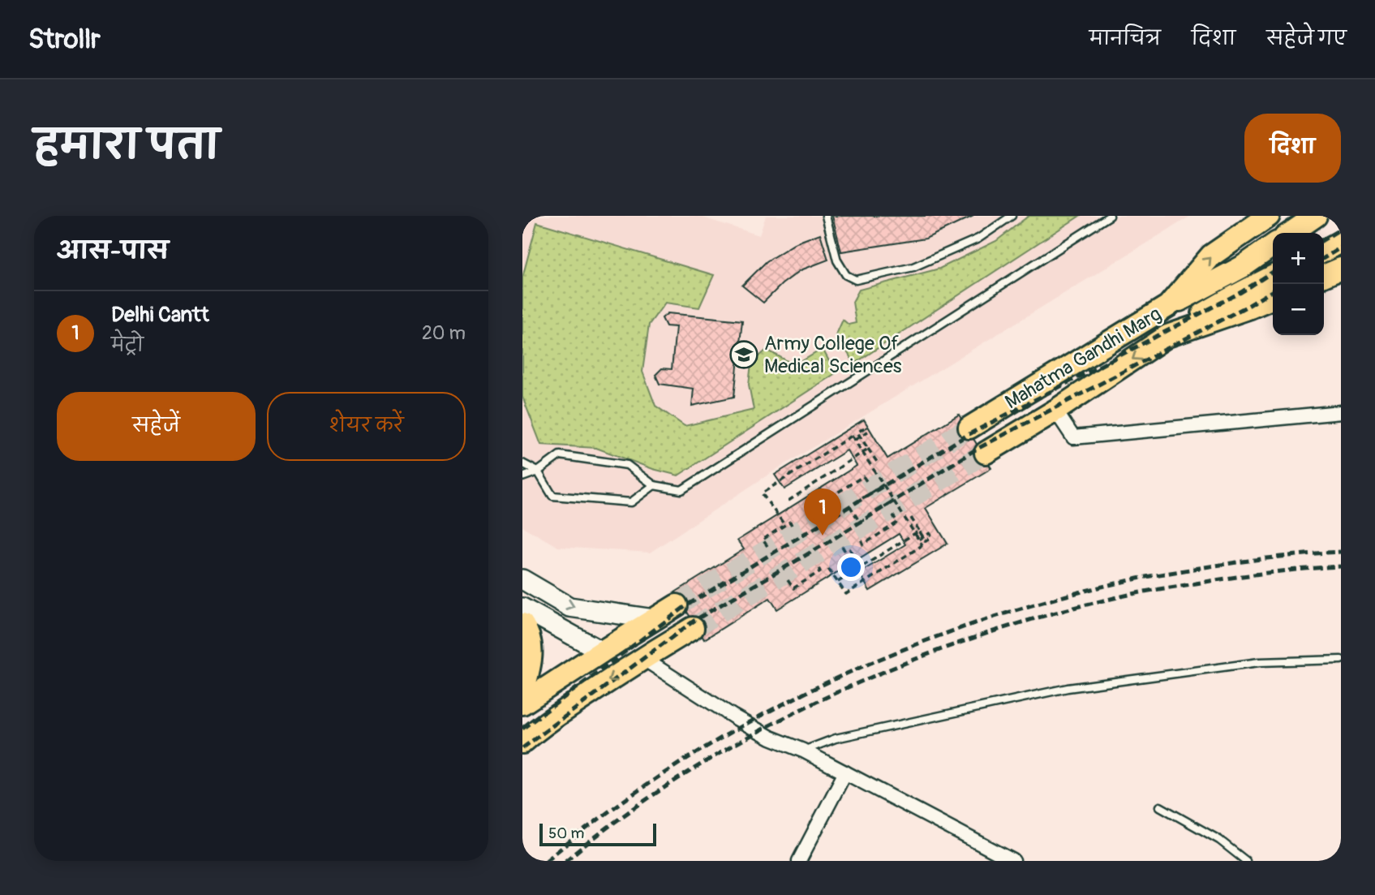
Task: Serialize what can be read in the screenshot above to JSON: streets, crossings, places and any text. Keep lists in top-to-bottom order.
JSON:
{
  "streets": {
    "main road": ["Mahatma Gandhi Marg"]
  },
  "places": {
    "school or university": ["Army College Of Medical Sciences"]
  },
  "scale_bar": "50 m",
  "page": {
    "header": "Strollr",
    "nav": ["मानचित्र", "दिशा", "सहेजे गए"],
    "title": "हमारा पता",
    "buttons": [
      "दिशा",
      ["सहेजें", "शेयर करें"]
    ],
    "heading": "आस-पास",
    "map_buttons": ["+", "−"],
    "list": [
      {
        "mark": "1",
        "name": "Delhi Cantt",
        "note": "मेट्रो",
        "value": "20 m"
      }
    ],
    "pins": "1",
    "scale": "50 m"
  }
}
